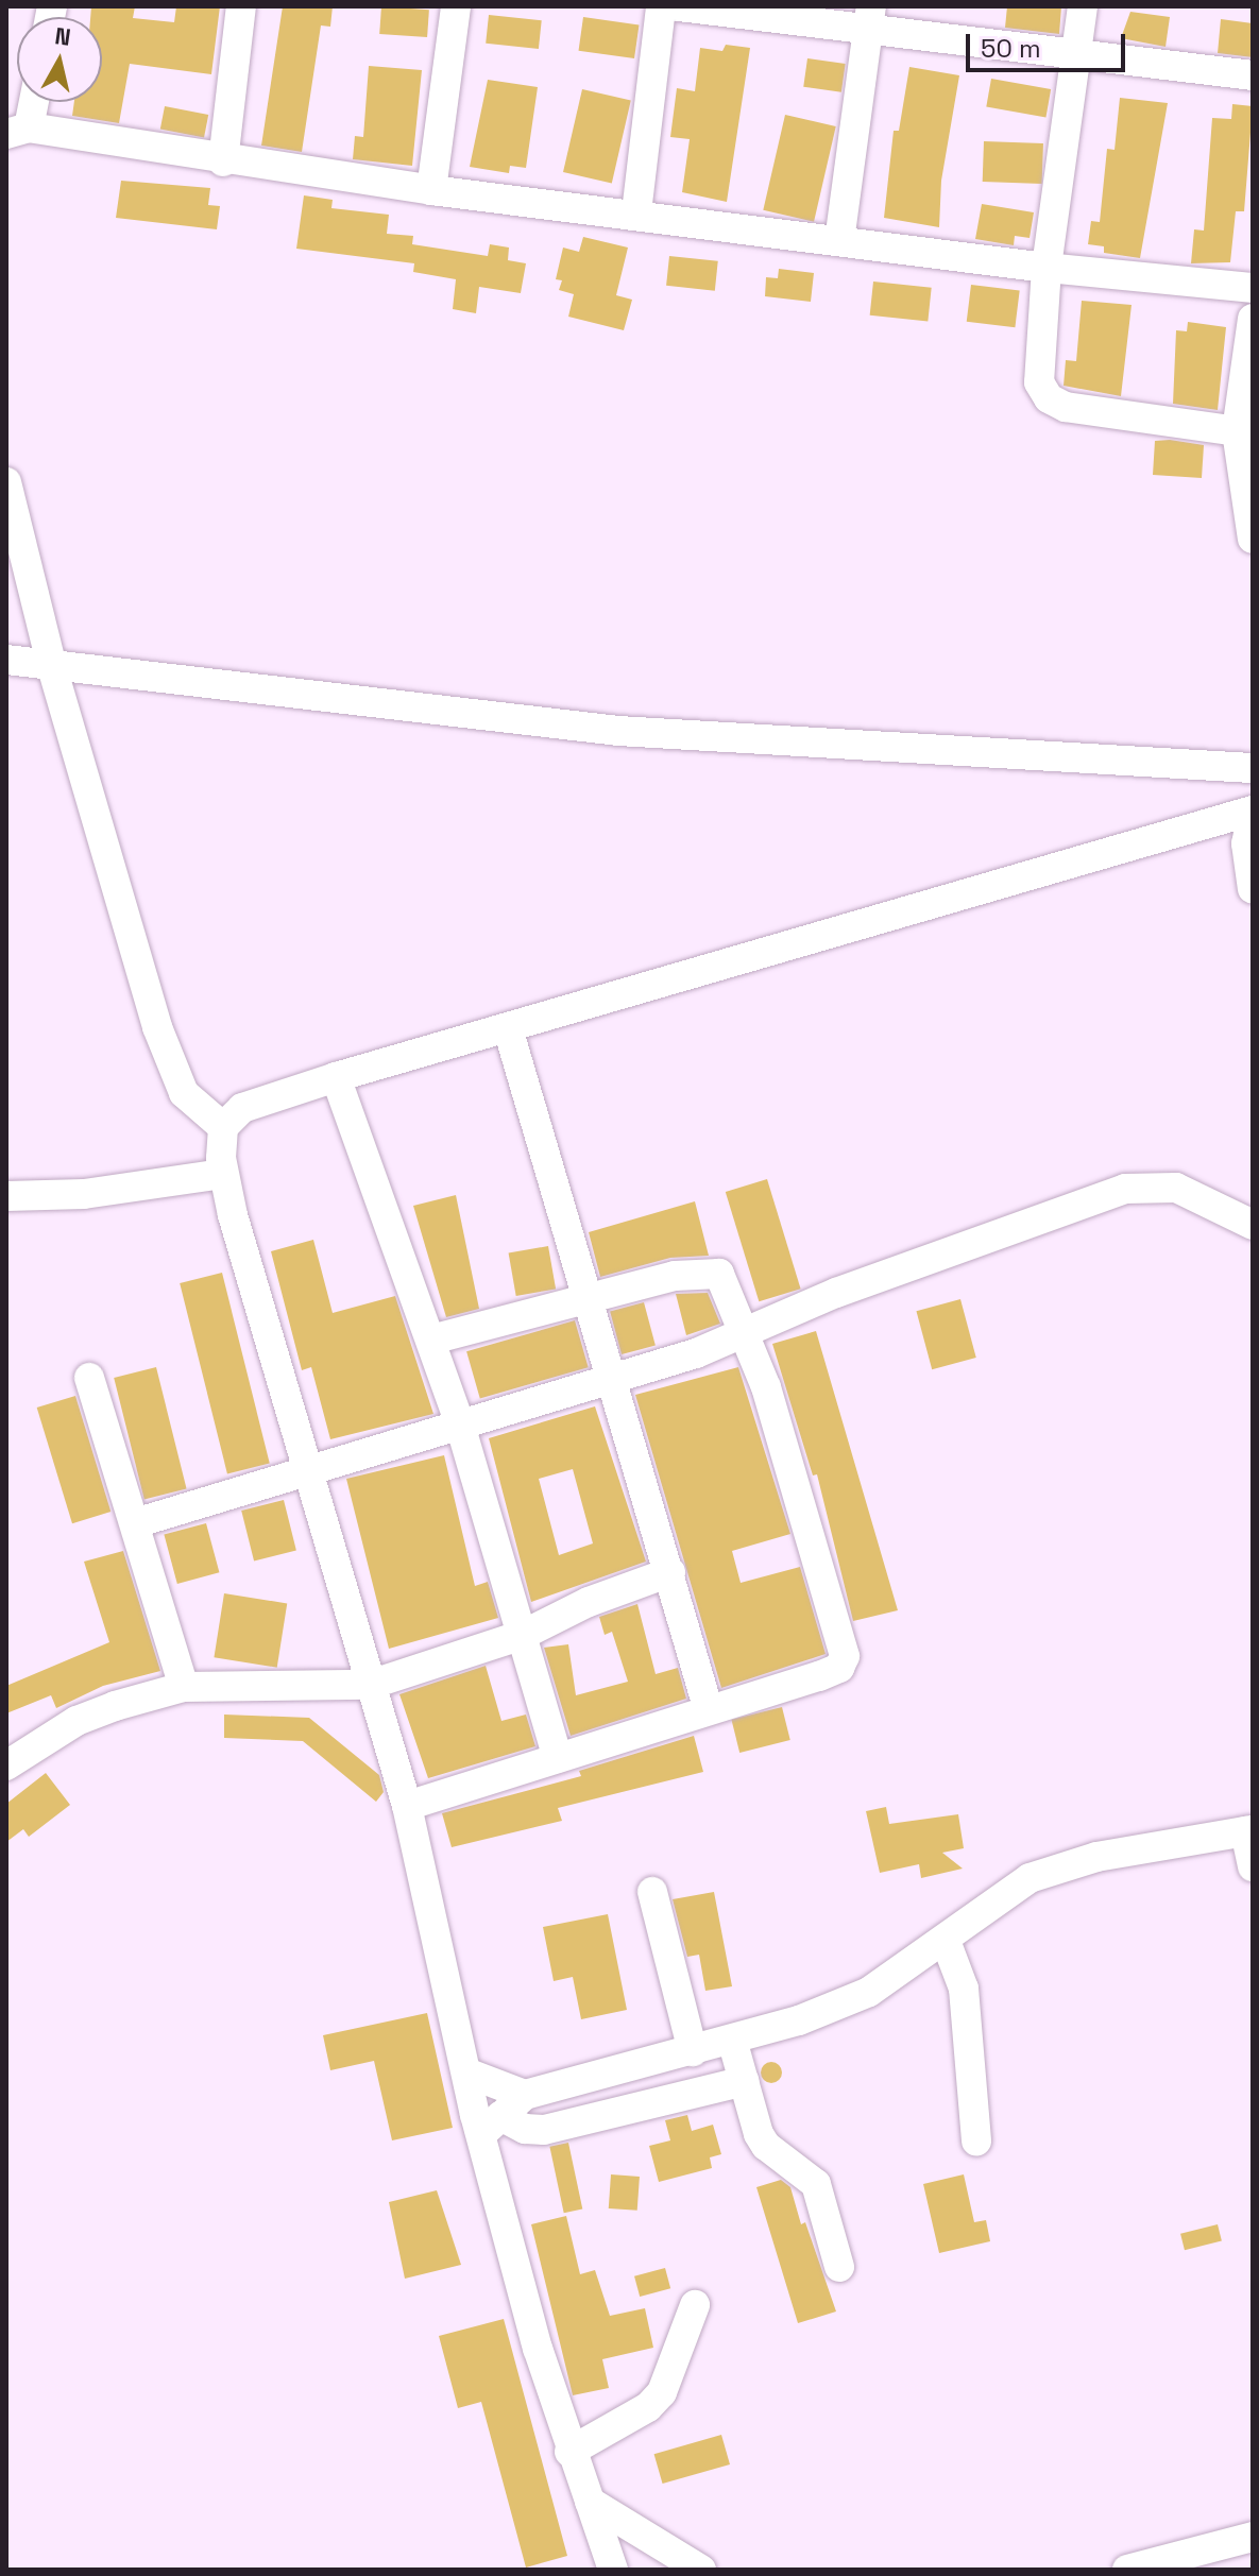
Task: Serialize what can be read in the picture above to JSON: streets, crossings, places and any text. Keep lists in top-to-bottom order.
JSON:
{
  "scale_bar": "50 m",
  "north": "top"
}
